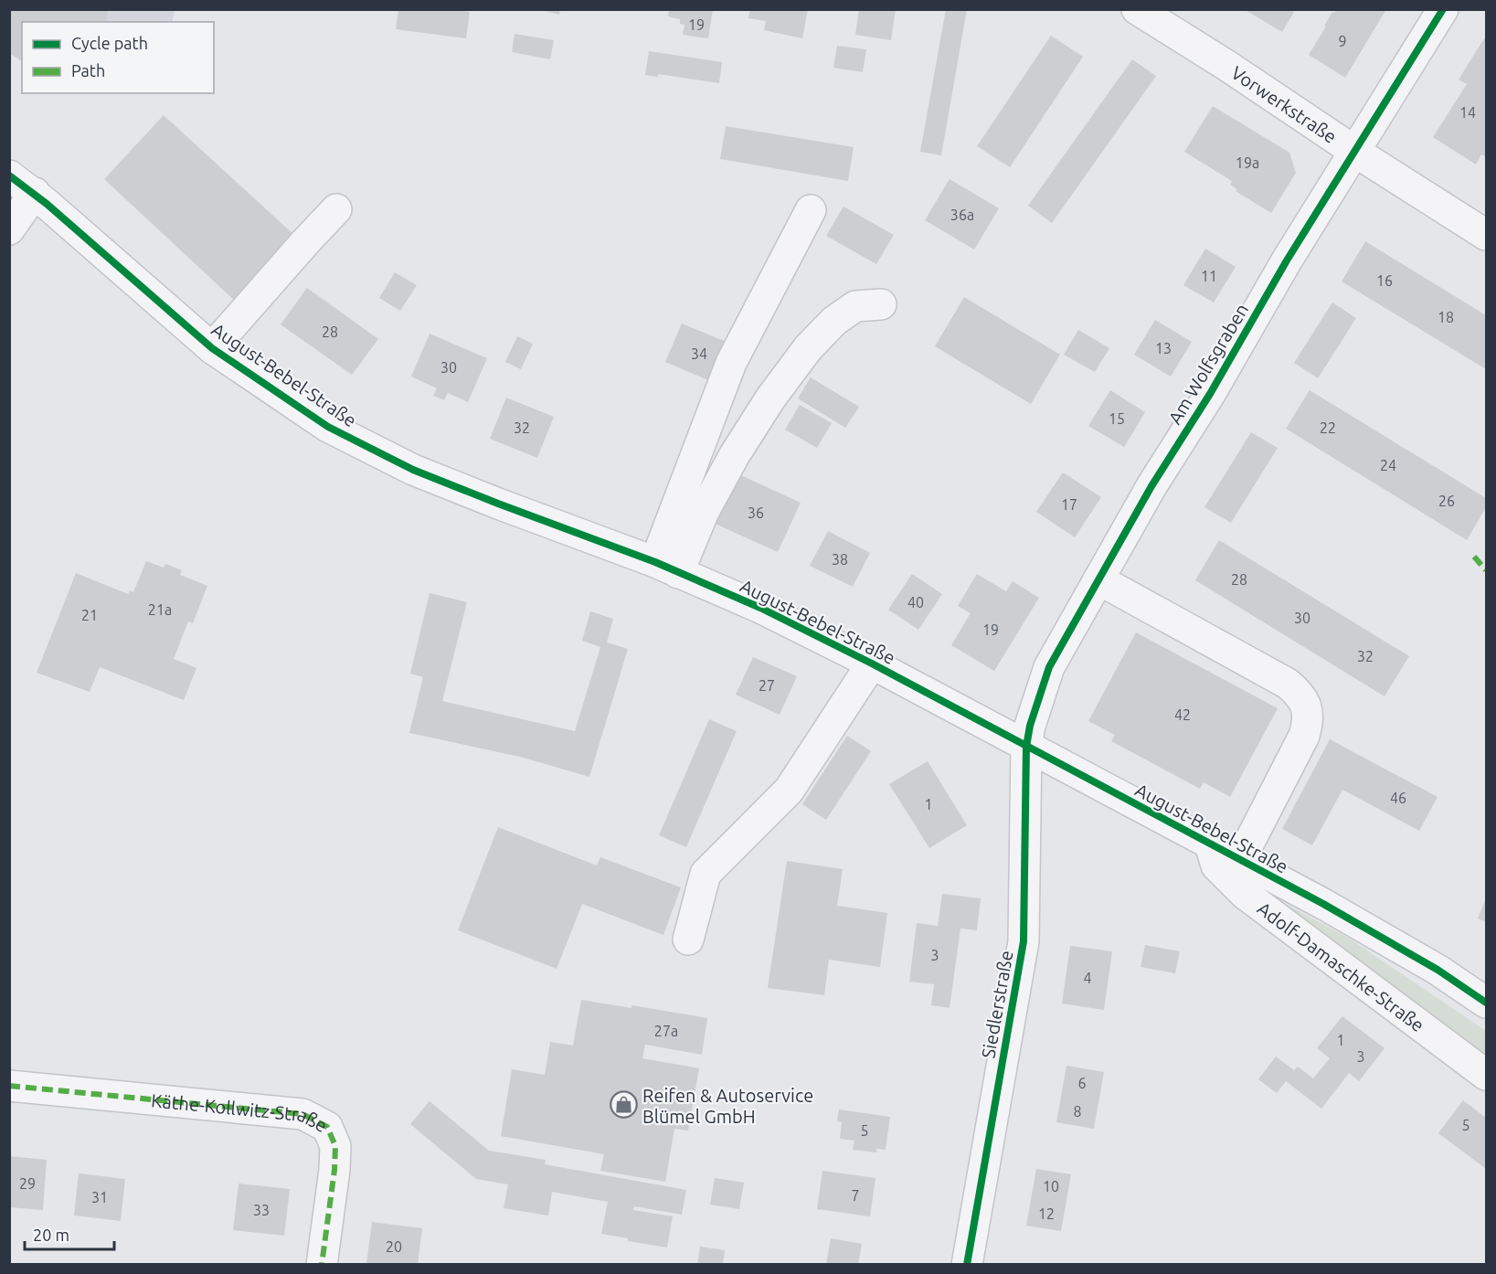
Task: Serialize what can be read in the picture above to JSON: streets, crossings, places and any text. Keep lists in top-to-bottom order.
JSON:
{
  "streets": {
    "street": [
      "Vorwerkstraße",
      "Am Wolfsgraben",
      "August-Bebel-Straße",
      "Adolf-Damaschke-Straße",
      "Siedlerstraße",
      "Käthe-Kollwitz-Straße"
    ]
  },
  "crossings": [
    ["Vorwerkstraße", "Am Wolfsgraben"],
    ["Am Wolfsgraben", "August-Bebel-Straße"],
    ["Am Wolfsgraben", "Siedlerstraße"],
    ["August-Bebel-Straße", "Adolf-Damaschke-Straße"],
    ["August-Bebel-Straße", "Siedlerstraße"]
  ],
  "places": {
    "shop": ["Reifen & Autoservice Blümel GmbH"]
  },
  "house_numbers": [
    "19",
    "9",
    "14",
    "19a",
    "36a",
    "11",
    "16",
    "18",
    "28",
    "13",
    "34",
    "30",
    "15",
    "32",
    "22",
    "24",
    "26",
    "17",
    "36",
    "38",
    "28",
    "40",
    "21a",
    "21",
    "30",
    "19",
    "32",
    "27",
    "42",
    "46",
    "1",
    "3",
    "4",
    "27a",
    "1",
    "3",
    "6",
    "8",
    "5",
    "5",
    "29",
    "10",
    "7",
    "31",
    "33",
    "12",
    "20"
  ],
  "legend": ["Cycle path", "Path"],
  "scale_bar": "20 m"
}
